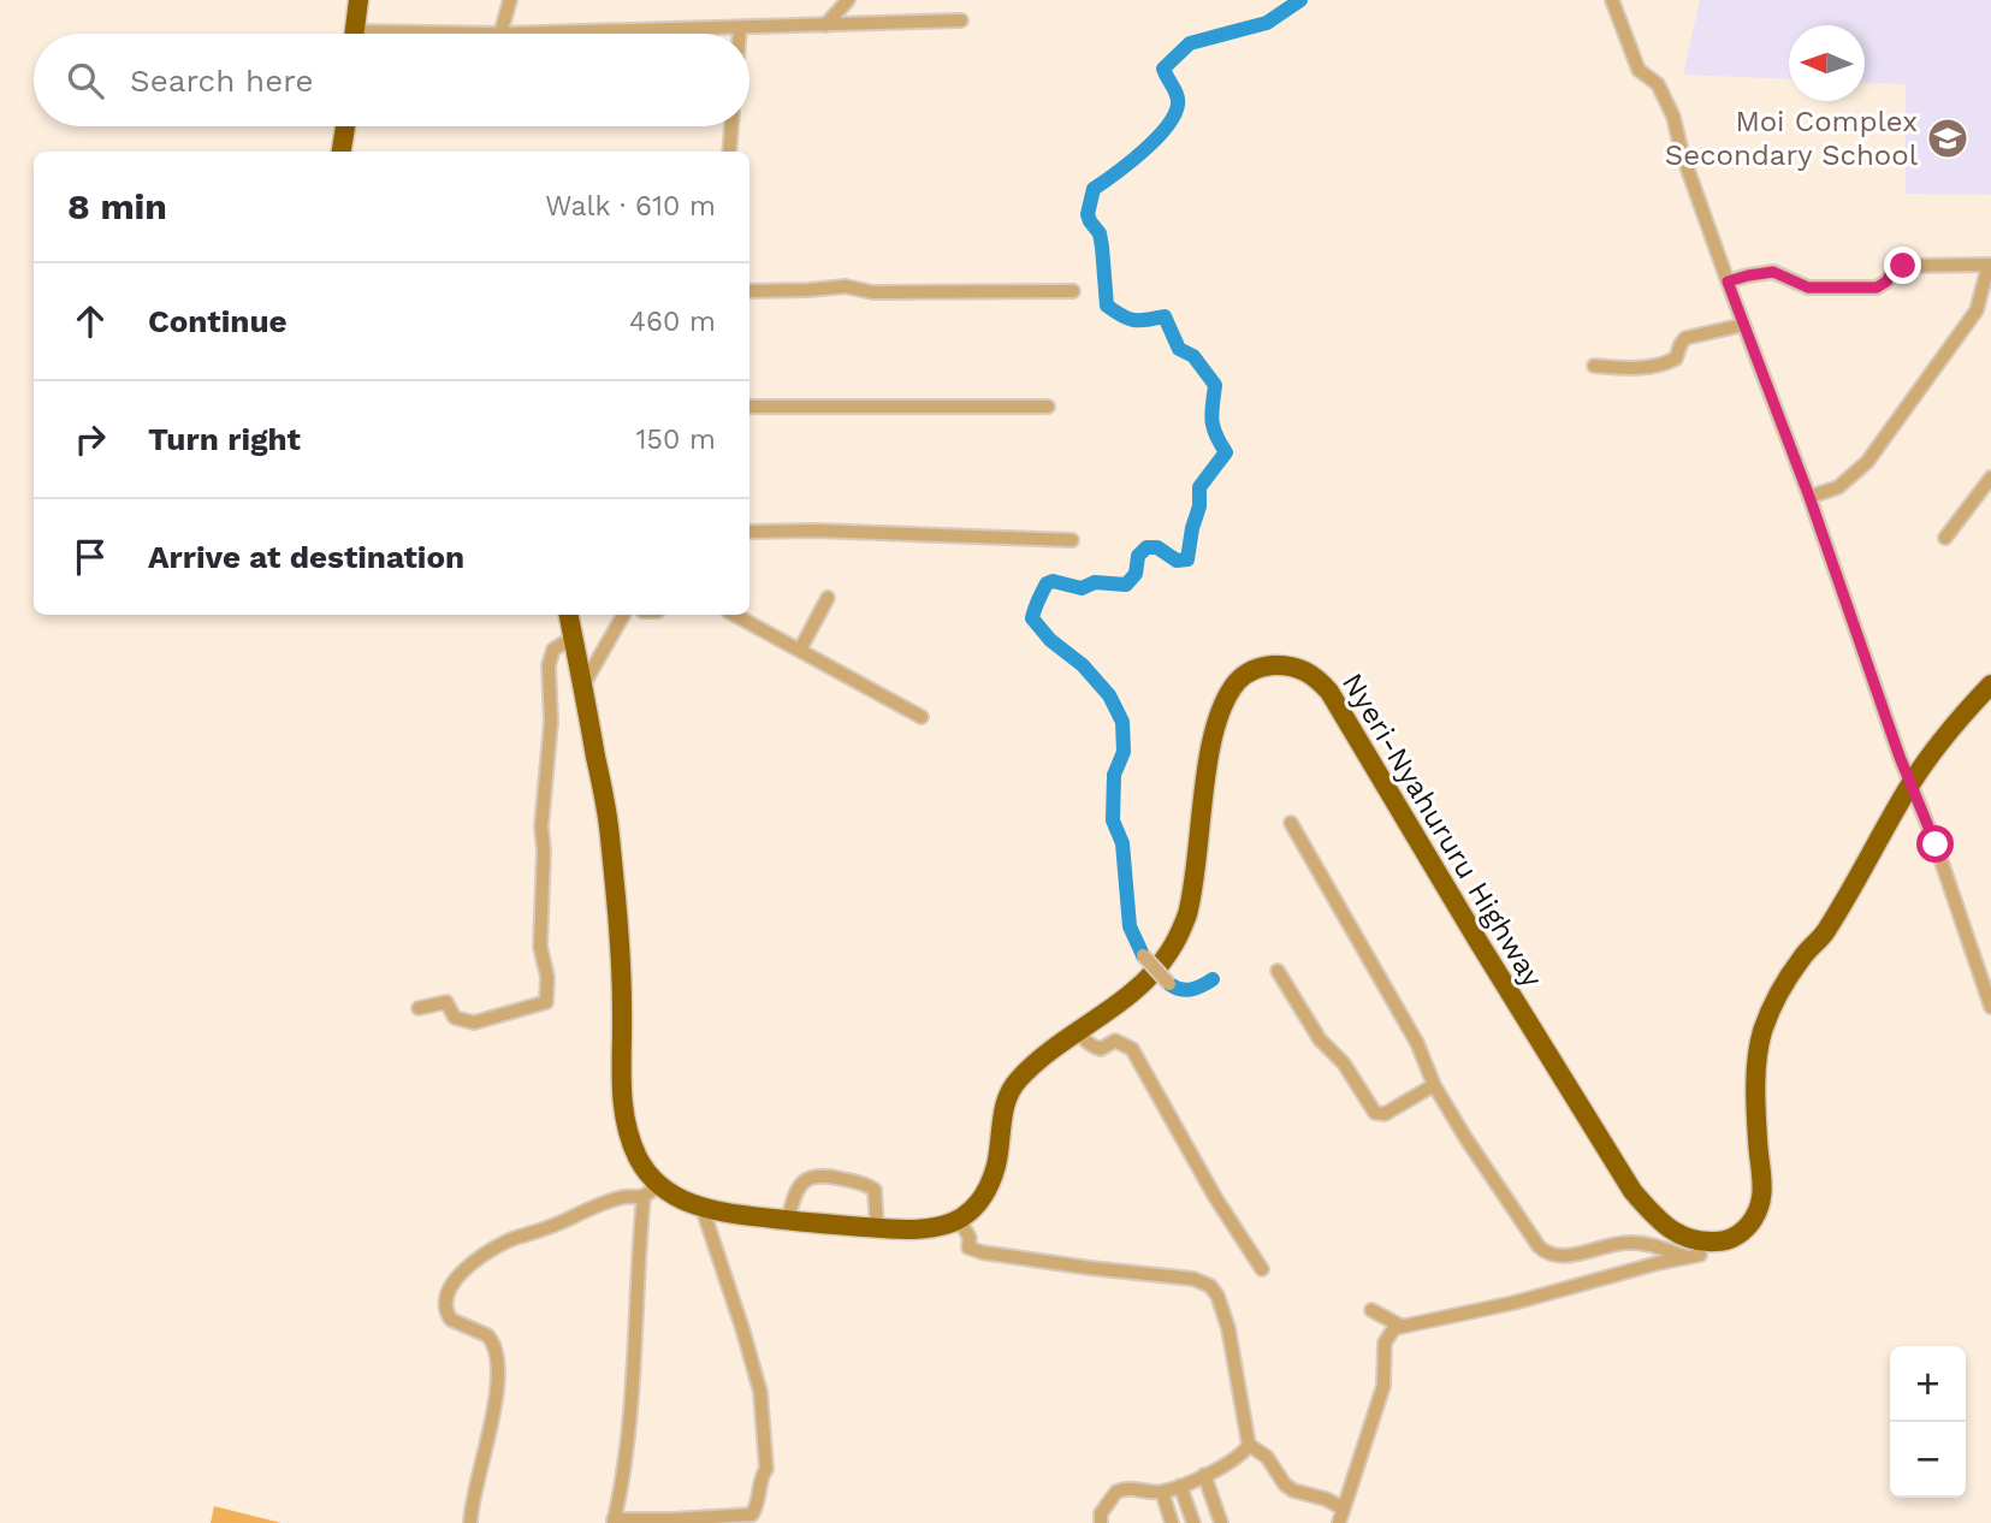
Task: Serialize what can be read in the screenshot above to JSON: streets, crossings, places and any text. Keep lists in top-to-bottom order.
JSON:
{
  "streets": {
    "highway": ["Nyeri-Nyahururu Highway"]
  },
  "places": {
    "school or university": ["Moi Complex Secondary School"]
  },
  "north": "left",
  "page": {
    "search": "Search here",
    "heading": ["8 min", "Walk · 610 m"],
    "list": [
      ["Continue", "460 m"],
      ["Turn right", "150 m"],
      "Arrive at destination"
    ],
    "map_buttons": ["+", "−"]
  }
}
